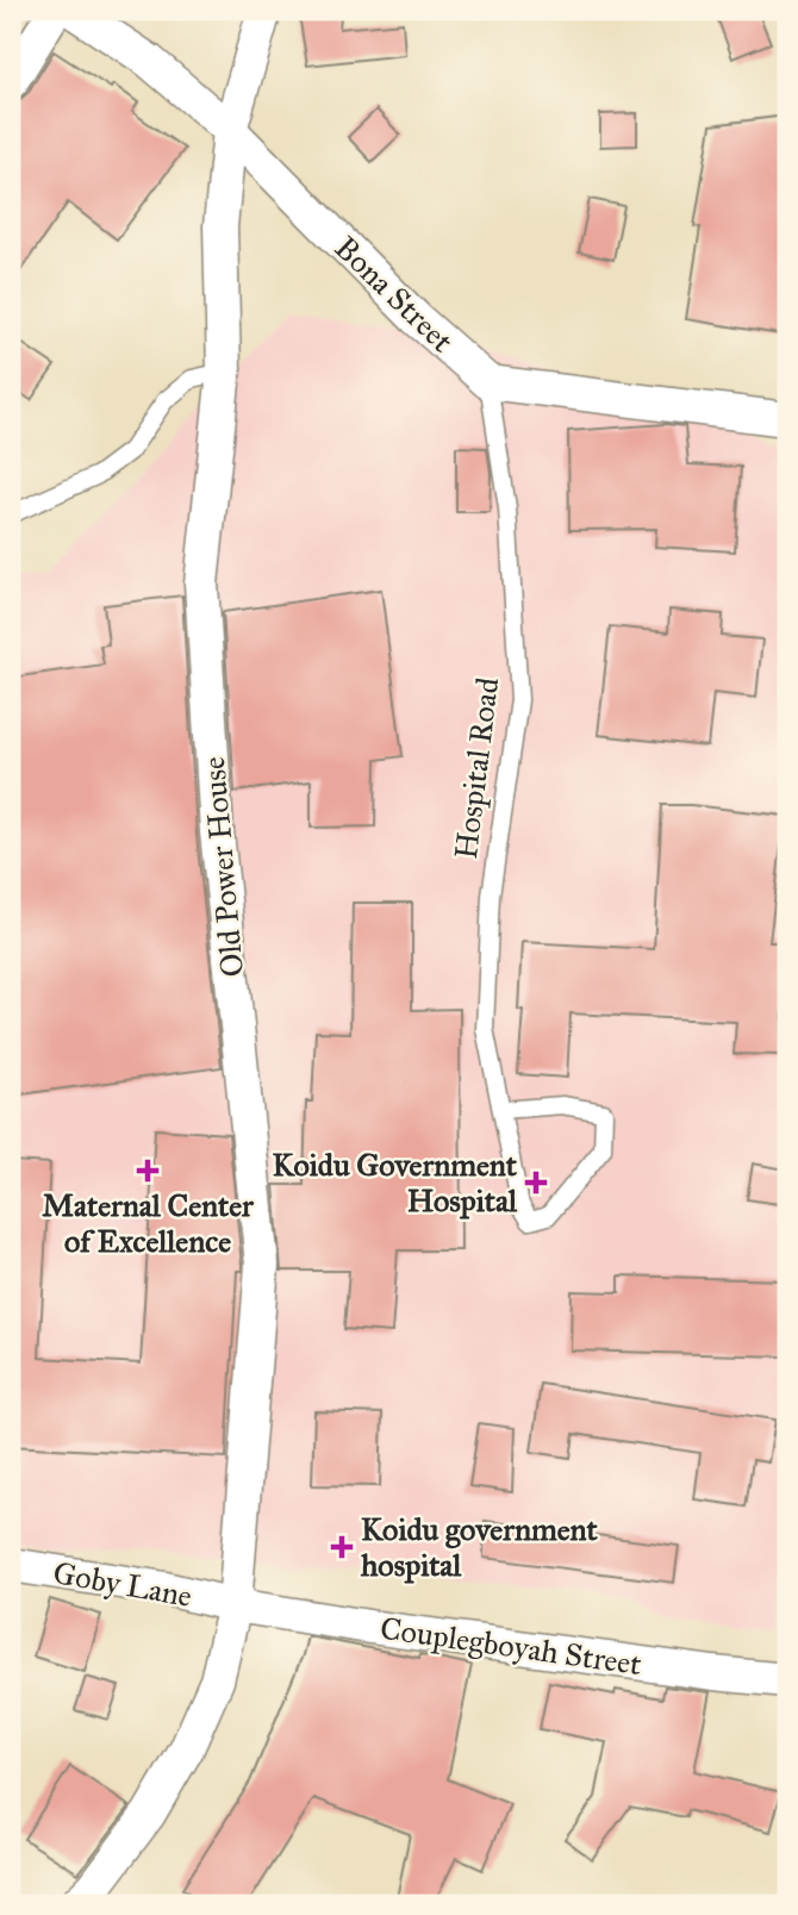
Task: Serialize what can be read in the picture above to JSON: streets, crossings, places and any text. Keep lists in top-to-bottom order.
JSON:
{
  "streets": {
    "street": [
      "Bona Street",
      "Old Power House",
      "Goby Lane",
      "Couplegboyah Street"
    ],
    "lane": ["Hospital Road"]
  },
  "crossings": [
    ["Bona Street", "Hospital Road"],
    ["Bona Street", "Old Power House"],
    ["Old Power House", "Goby Lane"],
    ["Old Power House", "Couplegboyah Street"],
    ["Goby Lane", "Couplegboyah Street"]
  ],
  "places": {
    "health": ["Maternal Center of Excellence", "Koidu Government Hospital", "Koidu government hospital"]
  }
}
